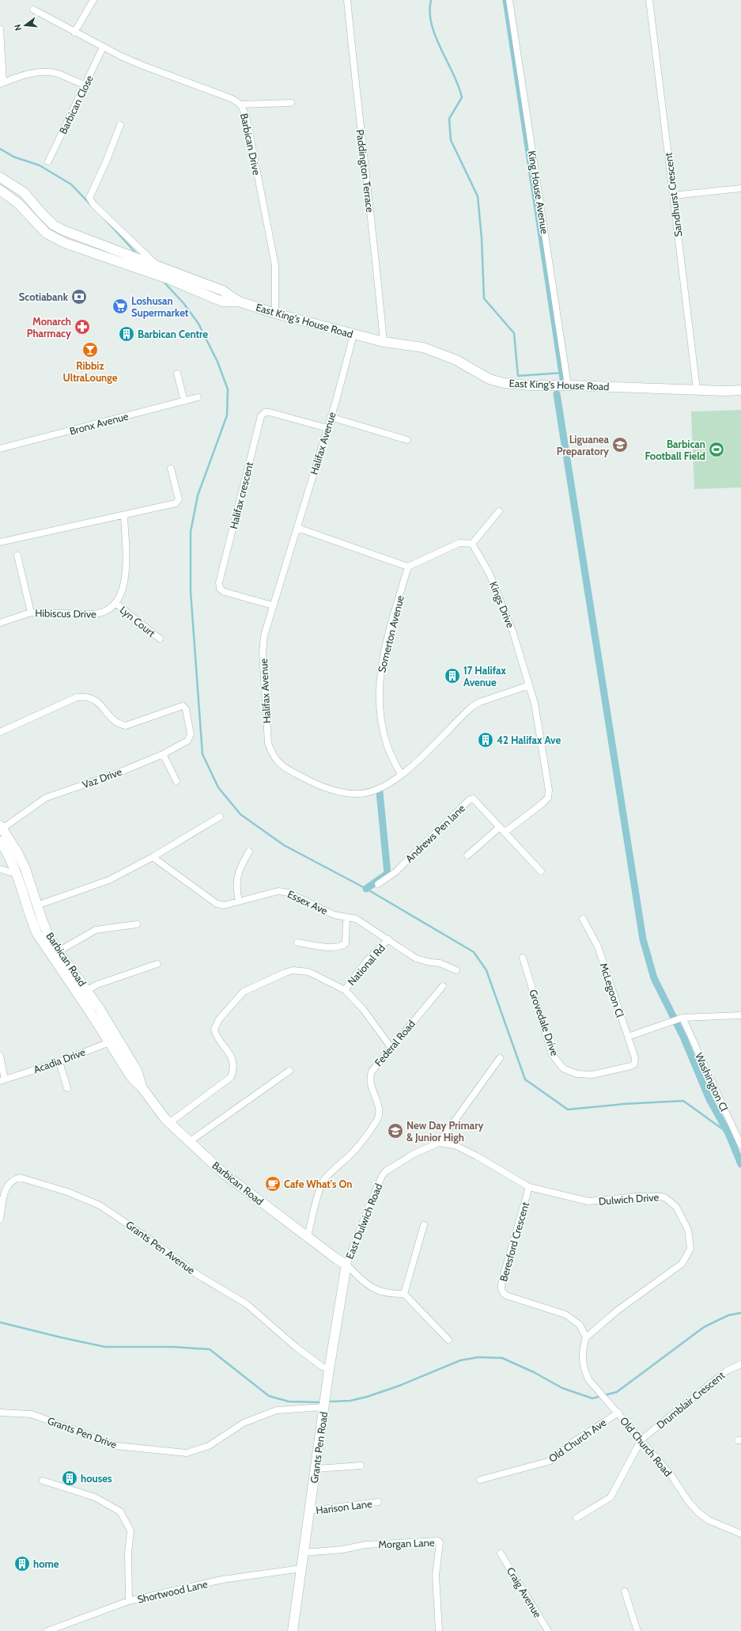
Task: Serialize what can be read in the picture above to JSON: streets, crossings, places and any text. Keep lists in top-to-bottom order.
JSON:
{
  "streets": {
    "main road": ["East King's House Road", "Barbican Road", "Grants Pen Road"],
    "street": [
      "Barbican Close",
      "Barbican Drive",
      "Paddington Terrace",
      "King House Avenue",
      "Sandhurst Crescent",
      "Bronx Avenue",
      "Halifax Avenue",
      "Halifax crescent",
      "Kings Drive",
      "Hibiscus Drive",
      "Lyn Court",
      "Somerton Avenue",
      "Vaz Drive",
      "Andrews Pen lane",
      "Essex Ave",
      "National Rd",
      "McLegoon Cl",
      "Grovedale Drive",
      "Federal Road",
      "Acadia Drive",
      "Washington Cl",
      "Dulwich Drive",
      "East Dulwich Road",
      "Beresford Crescent",
      "Grants Pen Avenue",
      "Drumblair Crescent",
      "Grants Pen Drive",
      "Old Church Ave",
      "Old Church Road",
      "Harison Lane",
      "Morgan Lane",
      "Shortwood Lane",
      "Craig Avenue"
    ]
  },
  "crossings": [
    ["Barbican Close", "Barbican Drive"],
    ["Barbican Drive", "East King's House Road"],
    ["Paddington Terrace", "East King's House Road"],
    ["King House Avenue", "East King's House Road"],
    ["Sandhurst Crescent", "East King's House Road"],
    ["East King's House Road", "Halifax Avenue"],
    ["Halifax Avenue", "Halifax crescent"],
    ["Halifax Avenue", "Kings Drive"],
    ["Halifax Avenue", "Somerton Avenue"],
    ["Kings Drive", "Andrews Pen lane"],
    ["Hibiscus Drive", "Lyn Court"],
    ["Vaz Drive", "Barbican Road"],
    ["Essex Ave", "National Rd"],
    ["Barbican Road", "Federal Road"],
    ["Barbican Road", "Acadia Drive"],
    ["Barbican Road", "East Dulwich Road"],
    ["Barbican Road", "Grants Pen Road"],
    ["McLegoon Cl", "Grovedale Drive"],
    ["Dulwich Drive", "Beresford Crescent"],
    ["Dulwich Drive", "Old Church Road"],
    ["East Dulwich Road", "Grants Pen Road"],
    ["Beresford Crescent", "Old Church Road"],
    ["Grants Pen Avenue", "Grants Pen Road"],
    ["Drumblair Crescent", "Old Church Road"],
    ["Grants Pen Drive", "Grants Pen Road"],
    ["Old Church Ave", "Old Church Road"],
    ["Grants Pen Road", "Harison Lane"],
    ["Grants Pen Road", "Morgan Lane"],
    ["Grants Pen Road", "Shortwood Lane"]
  ],
  "places": {
    "bank": ["Scotiabank"],
    "supermarket": ["Loshusan Supermarket"],
    "pharmacy": ["Monarch Pharmacy"],
    "building": [
      "Barbican Centre",
      "17 Halifax Avenue",
      "42 Halifax Ave",
      "houses",
      "home"
    ],
    "bar": ["Ribbiz UltraLounge"],
    "school or university": ["Liguanea Preparatory", "New Day Primary & Junior High"],
    "sports": ["Barbican Football Field"],
    "cafe": ["Cafe What's On"]
  },
  "north": "left"
}
